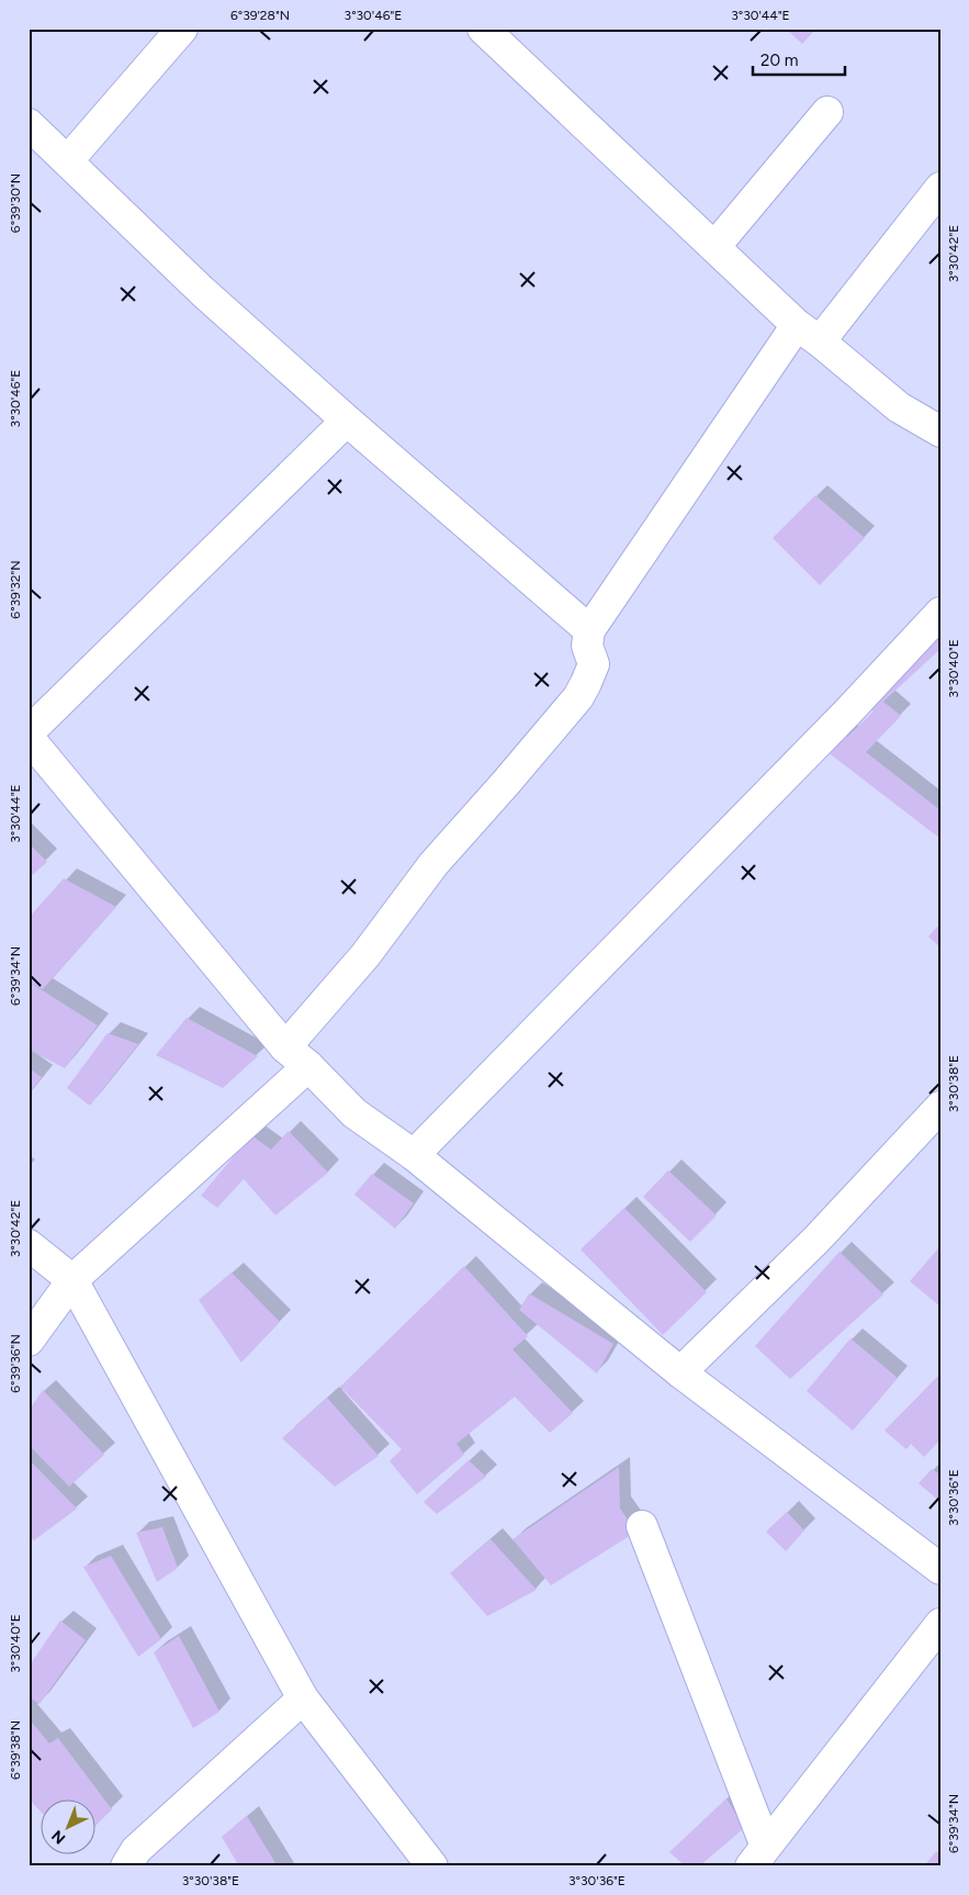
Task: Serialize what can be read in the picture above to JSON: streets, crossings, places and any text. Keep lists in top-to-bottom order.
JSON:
{
  "scale_bar": "20 m",
  "north": "bottom left",
  "coordinates": [
    "6°39'28\"N",
    "3°30'46\"E",
    "3°30'44\"E",
    "6°39'30\"N",
    "3°30'42\"E",
    "6°39'32\"N",
    "3°30'40\"E",
    "6°39'34\"N",
    "3°30'38\"E",
    "6°39'36\"N",
    "3°30'36\"E",
    "6°39'38\"N"
  ]
}
